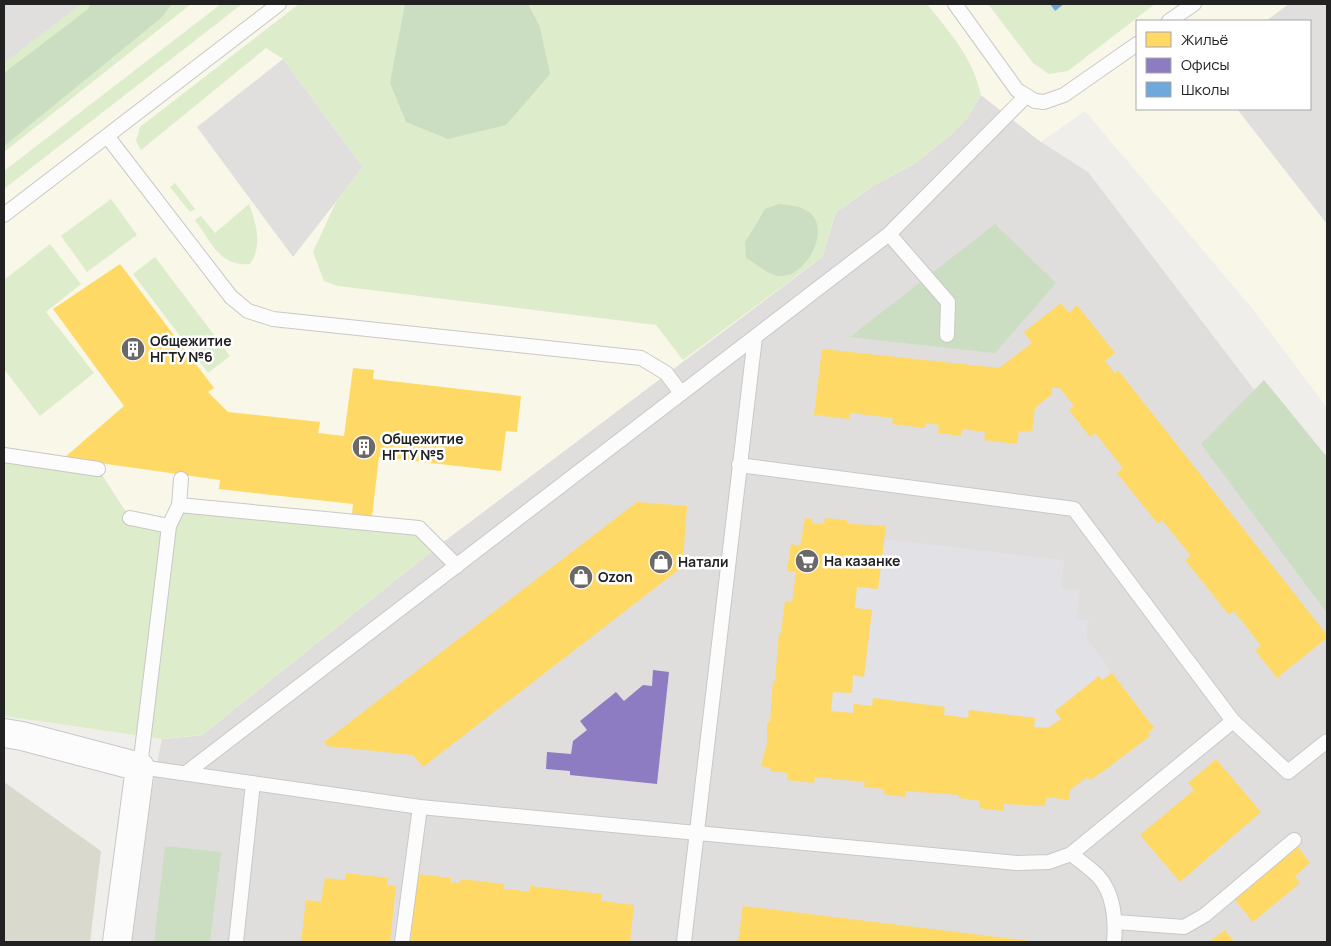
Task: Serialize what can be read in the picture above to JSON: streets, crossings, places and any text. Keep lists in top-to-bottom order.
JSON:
{
  "places": {
    "building": ["Общежитие НГТУ №6", "Общежитие НГТУ №5"],
    "supermarket": ["На казанке"],
    "shop": ["Натали", "Ozon"]
  },
  "legend": ["Жильё", "Офисы", "Школы"]
}
